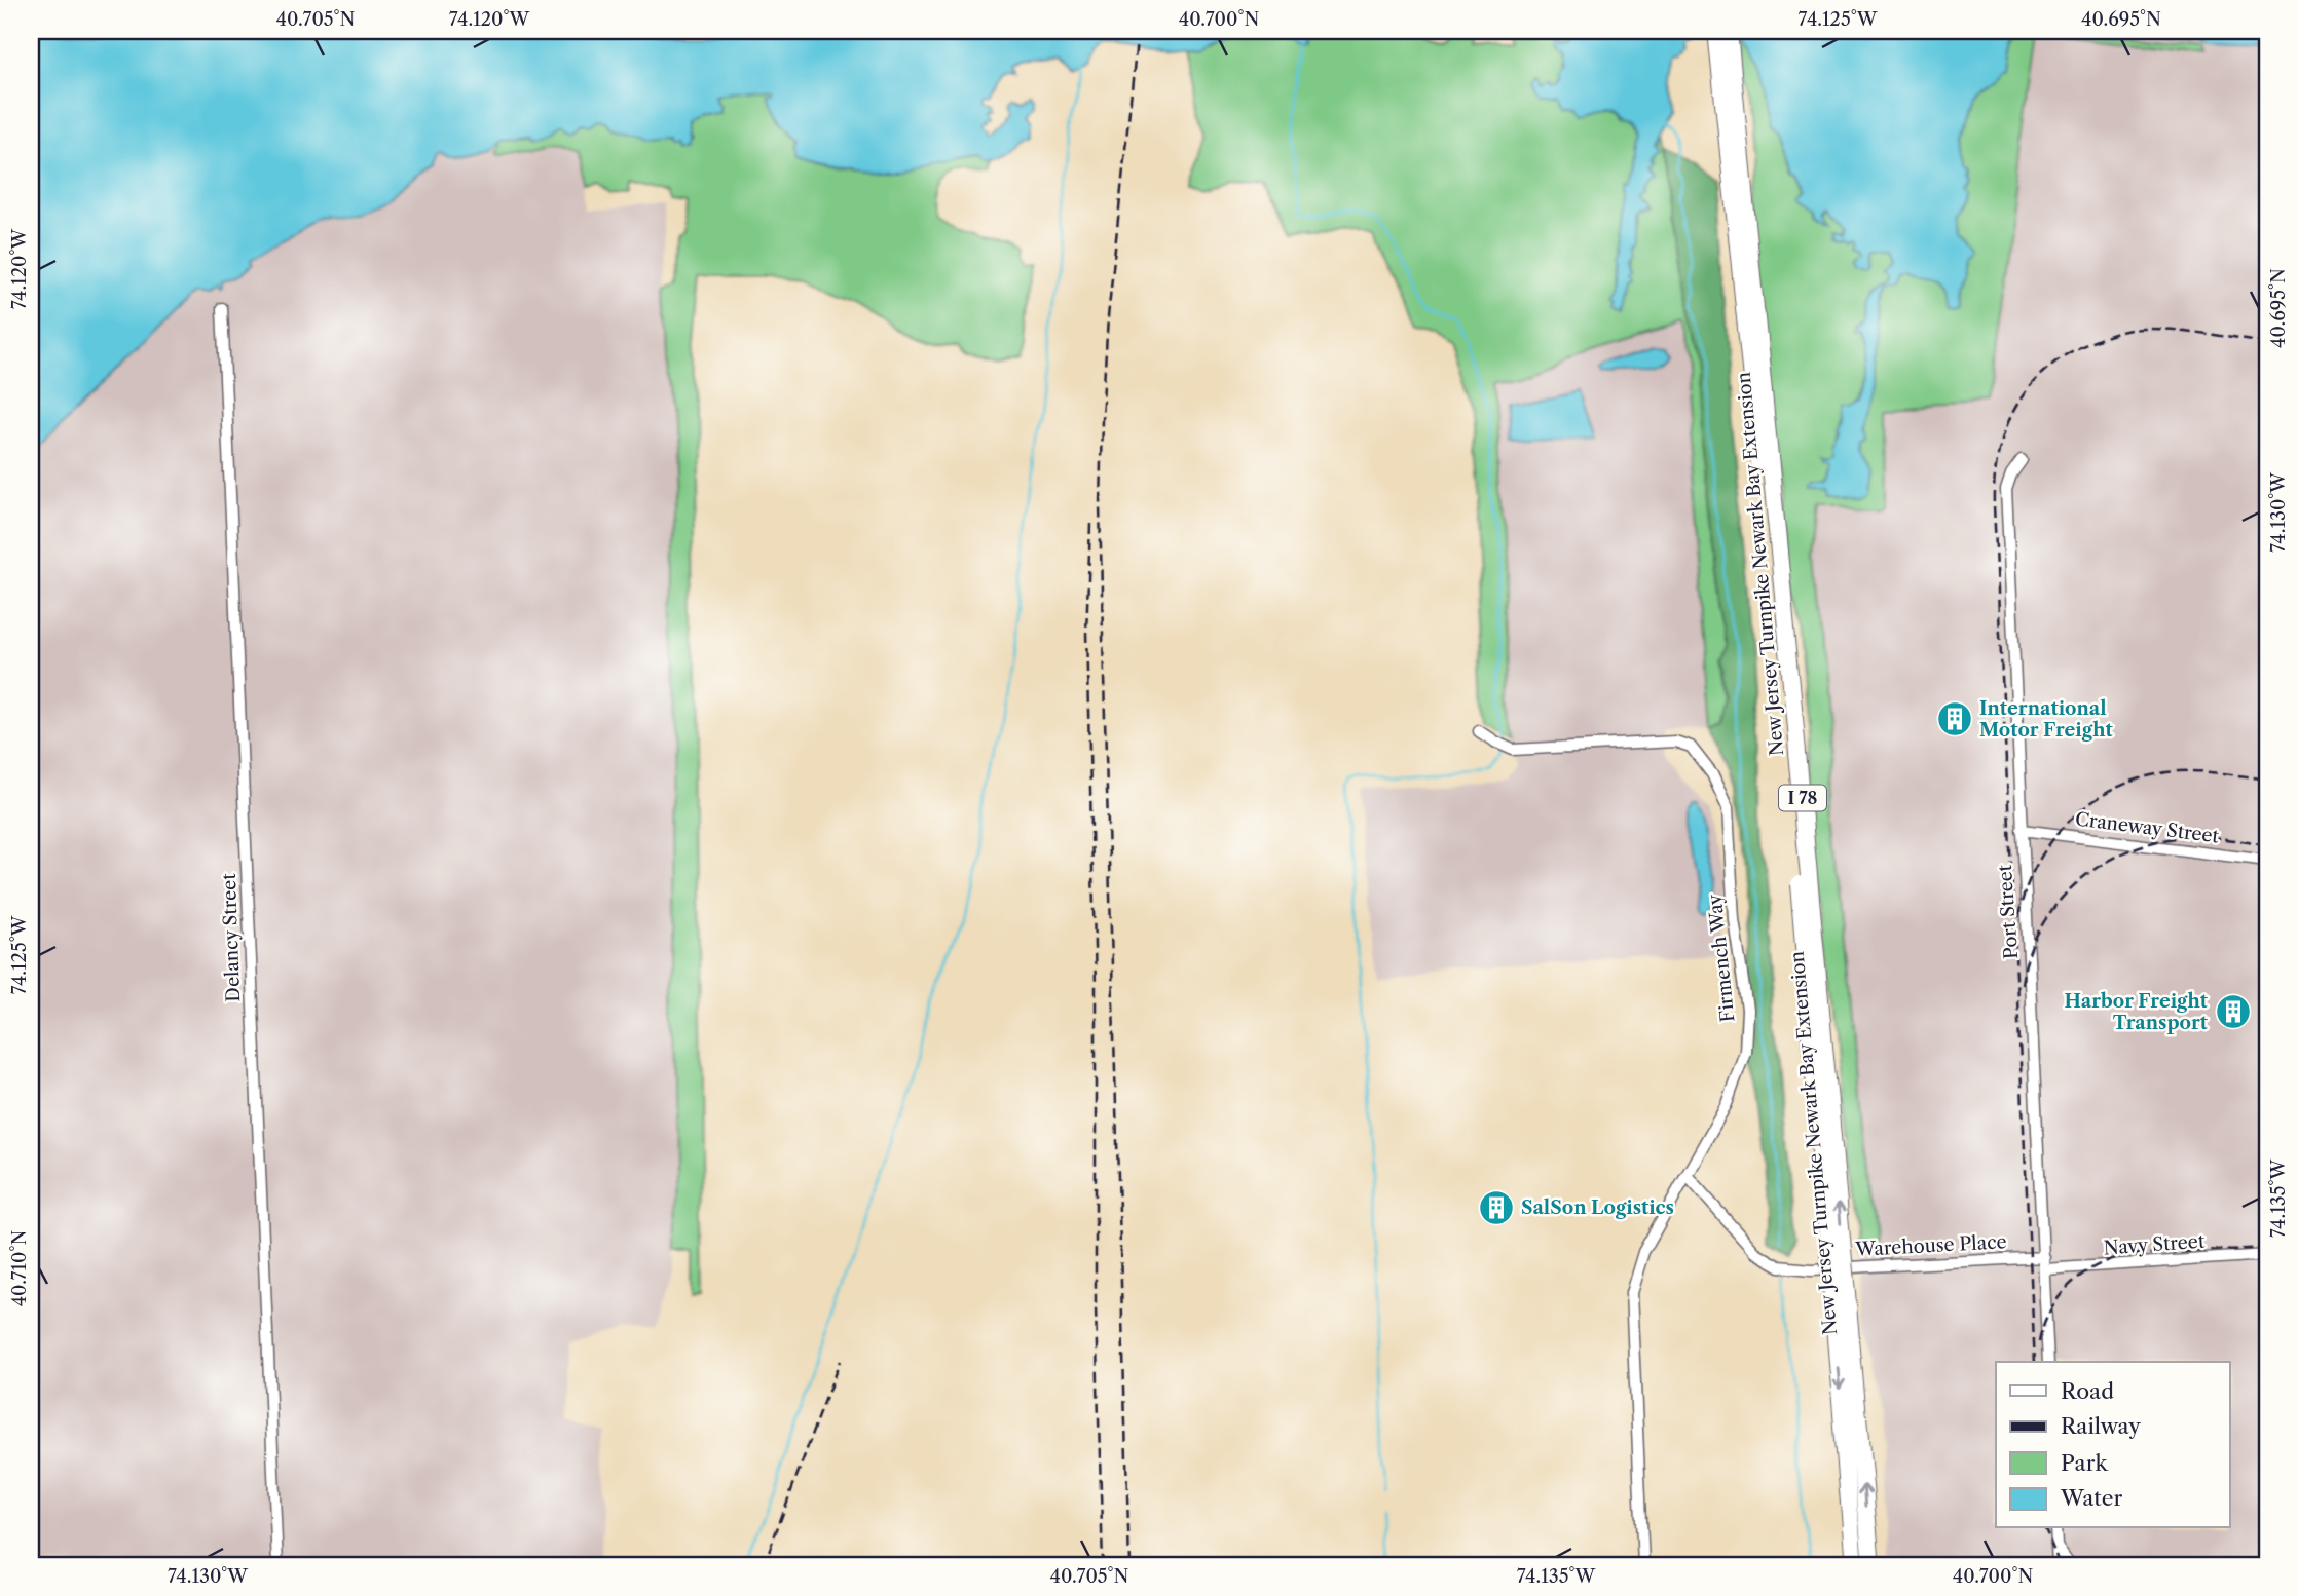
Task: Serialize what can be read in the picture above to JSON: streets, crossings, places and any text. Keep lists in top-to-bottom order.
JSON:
{
  "streets": {
    "highway": ["New Jersey Turnpike Newark Bay Extension", "I 78"],
    "street": [
      "Craneway Street",
      "Port Street",
      "Delancy Street",
      "Firmench Way",
      "Navy Street",
      "Warehouse Place"
    ]
  },
  "crossings": [
    ["Craneway Street", "Port Street"],
    ["Port Street", "Navy Street"],
    ["Port Street", "Warehouse Place"],
    ["Firmench Way", "Warehouse Place"]
  ],
  "places": {
    "building": ["International Motor Freight", "Harbor Freight Transport", "SalSon Logistics"]
  },
  "legend": [
    "Road",
    "Railway",
    "Park",
    "Water"
  ],
  "coordinates": [
    "40.705°N",
    "74.120°W",
    "40.700°N",
    "74.125°W",
    "40.695°N",
    "74.130°W",
    "74.135°W",
    "40.710°N"
  ]
}
